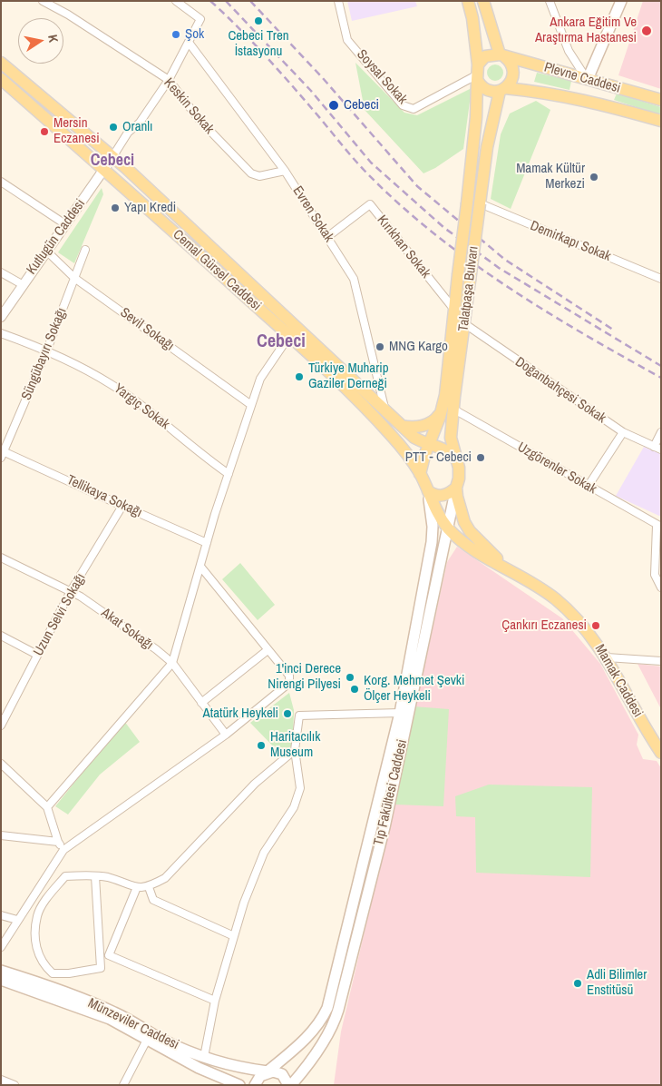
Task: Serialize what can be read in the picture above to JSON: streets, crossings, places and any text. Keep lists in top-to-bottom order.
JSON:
{
  "streets": {
    "main road": [
      "Plevne Caddesi",
      "Cemal Gürsel Caddesi",
      "Talatpaşa Bulvarı",
      "Mamak Caddesi",
      "Tıp Fakültesi Caddesi",
      "Münzeviler Caddesi"
    ],
    "street": [
      "Soysal Sokak",
      "Keskin Sokak",
      "Evren Sokak",
      "Kutlugün Caddesi",
      "Demirkapı Sokak",
      "Kırıkhan Sokak",
      "Sevil Sokağı",
      "Süngübayırı Sokağı",
      "Doğanbahçesi Sokak",
      "Yargıç Sokak",
      "Uzgörenler Sokak",
      "Tellikaya Sokağı",
      "Uzun Selvi Sokağı",
      "Akat Sokağı"
    ]
  },
  "crossings": [
    ["Soysal Sokak", "Plevne Caddesi"],
    ["Soysal Sokak", "Talatpaşa Bulvarı"],
    ["Plevne Caddesi", "Talatpaşa Bulvarı"],
    ["Keskin Sokak", "Evren Sokak"],
    ["Evren Sokak", "Kırıkhan Sokak"],
    ["Evren Sokak", "Cemal Gürsel Caddesi"],
    ["Kutlugün Caddesi", "Cemal Gürsel Caddesi"],
    ["Kutlugün Caddesi", "Sevil Sokağı"],
    ["Demirkapı Sokak", "Talatpaşa Bulvarı"],
    ["Kırıkhan Sokak", "Talatpaşa Bulvarı"],
    ["Cemal Gürsel Caddesi", "Talatpaşa Bulvarı"],
    ["Cemal Gürsel Caddesi", "Mamak Caddesi"],
    ["Cemal Gürsel Caddesi", "Tıp Fakültesi Caddesi"],
    ["Talatpaşa Bulvarı", "Doğanbahçesi Sokak"],
    ["Talatpaşa Bulvarı", "Uzgörenler Sokak"],
    ["Talatpaşa Bulvarı", "Mamak Caddesi"],
    ["Talatpaşa Bulvarı", "Tıp Fakültesi Caddesi"],
    ["Sevil Sokağı", "Süngübayırı Sokağı"],
    ["Süngübayırı Sokağı", "Yargıç Sokak"],
    ["Süngübayırı Sokağı", "Tellikaya Sokağı"],
    ["Tellikaya Sokağı", "Uzun Selvi Sokağı"],
    ["Uzun Selvi Sokağı", "Akat Sokağı"],
    ["Mamak Caddesi", "Tıp Fakültesi Caddesi"],
    ["Tıp Fakültesi Caddesi", "Münzeviler Caddesi"]
  ],
  "districts": ["Cebeci", "Cebeci"],
  "places": [
    "Cebeci Tren İstasyonu",
    "Ankara Eğitim Ve Araştırma Hastanesi",
    "Şok",
    "Cebeci",
    "Oranlı",
    "Mersin Eczanesi",
    "Mamak Kültür Merkezi",
    "Yapı Kredi",
    "MNG Kargo",
    "Türkiye Muharip Gaziler Derneği",
    "PTT - Cebeci",
    "Çankırı Eczanesi",
    "1'inci Derece Nirengi Pilyesi",
    "Korg. Mehmet Şevki Ölçer Heykeli",
    "Atatürk Heykeli",
    "Haritacılık Museum",
    "Adli Bilimler Enstitüsü"
  ],
  "north": "right"
}
